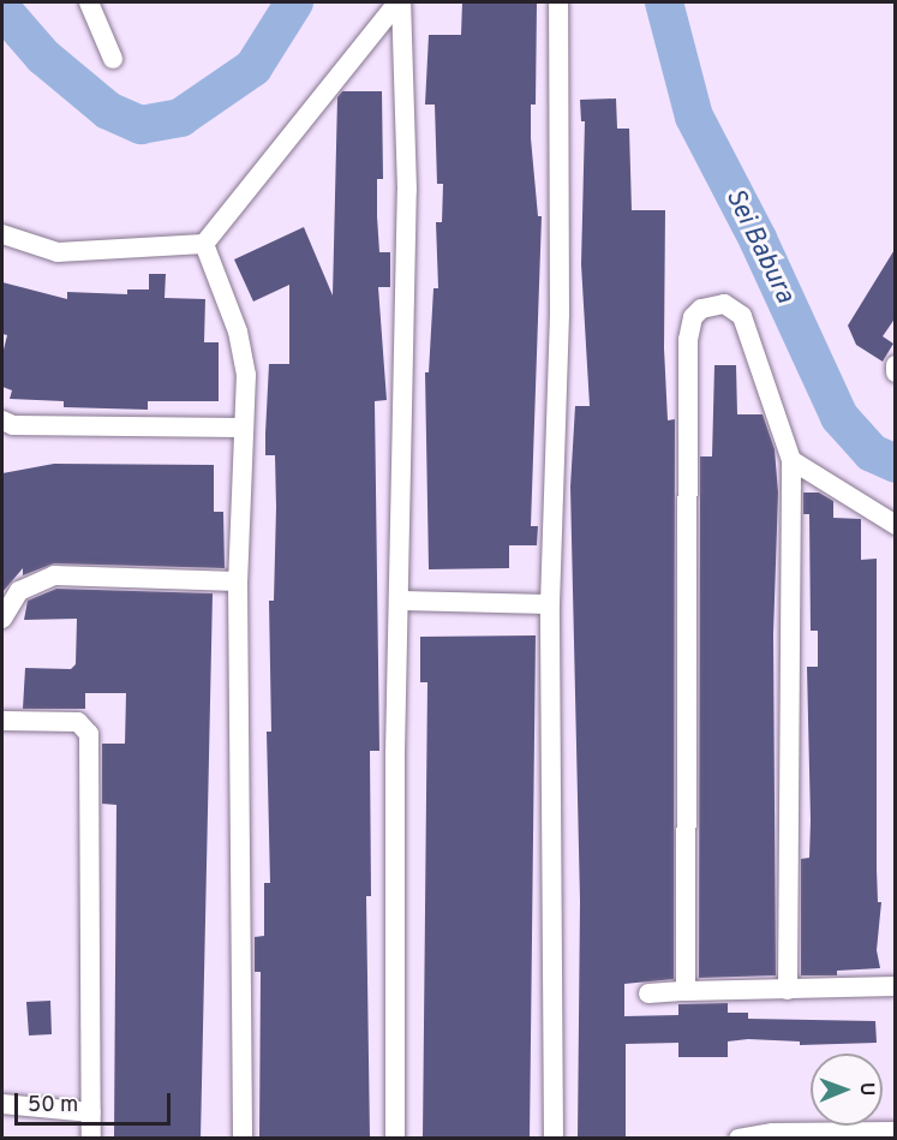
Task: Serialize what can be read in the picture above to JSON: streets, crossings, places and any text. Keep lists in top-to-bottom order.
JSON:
{
  "water": ["Sei Babura"],
  "scale_bar": "50 m",
  "north": "right"
}
